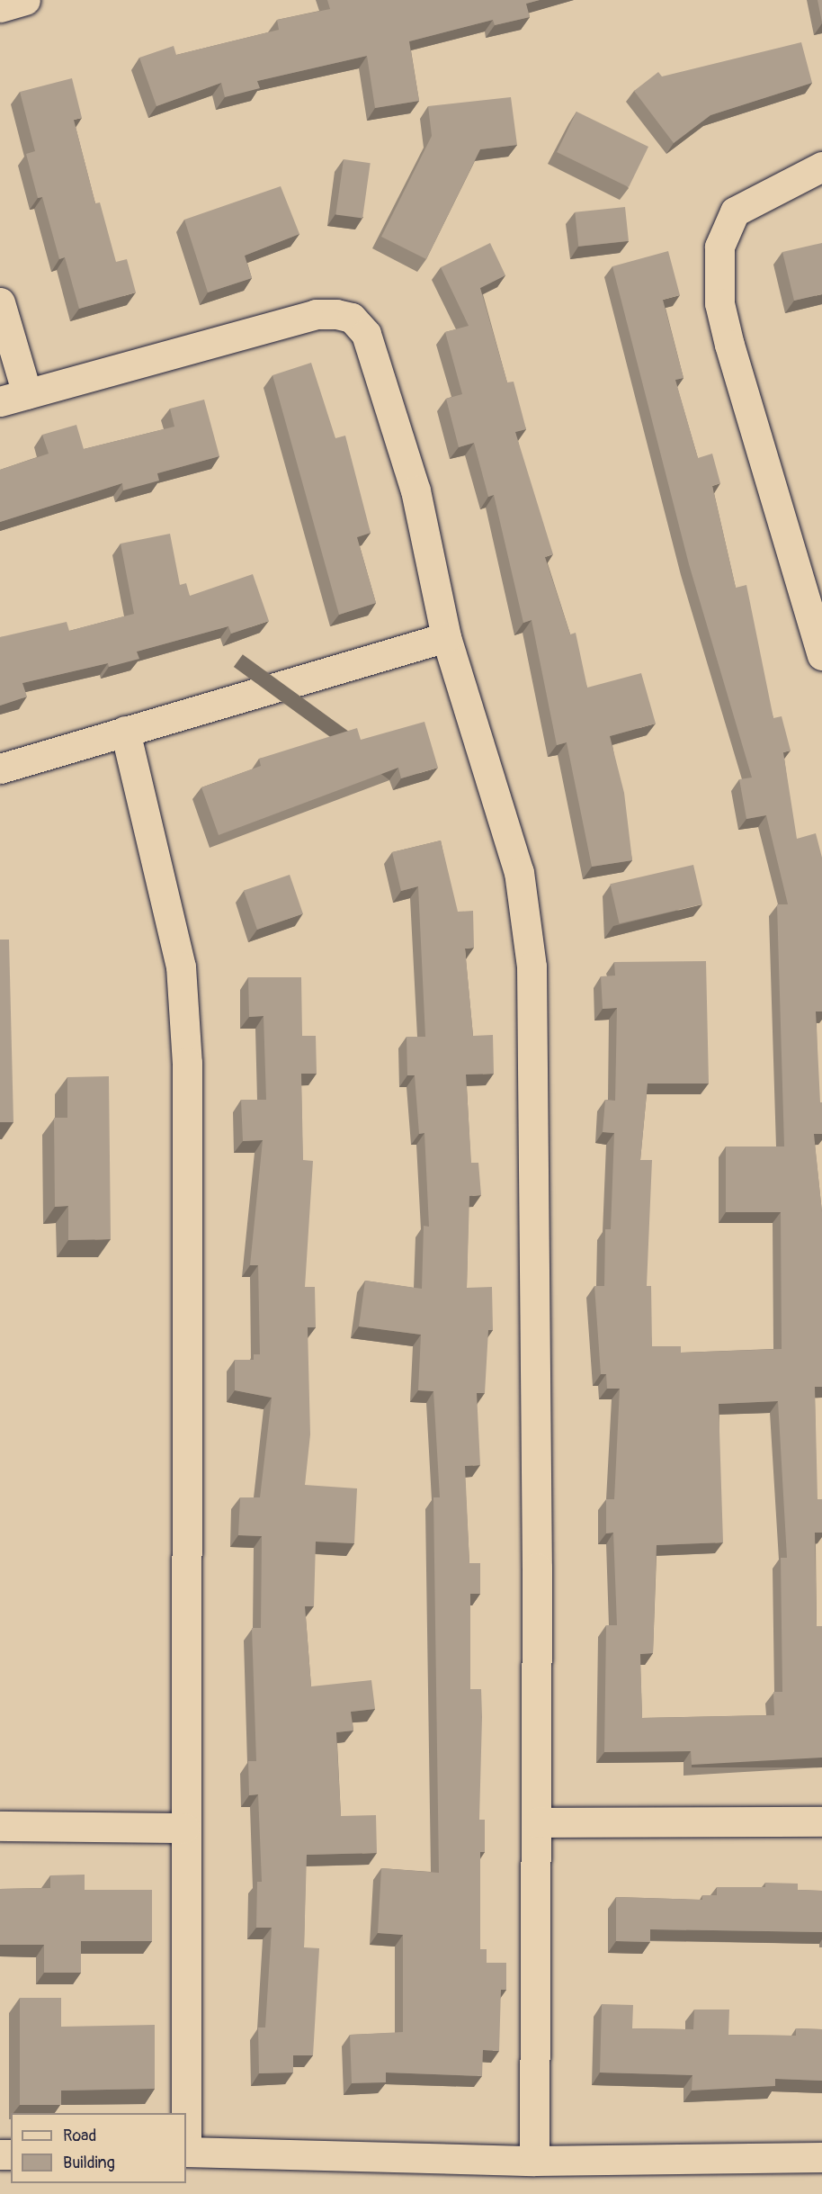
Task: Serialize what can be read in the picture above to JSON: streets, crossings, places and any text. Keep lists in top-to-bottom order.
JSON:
{
  "legend": ["Road", "Building"]
}
